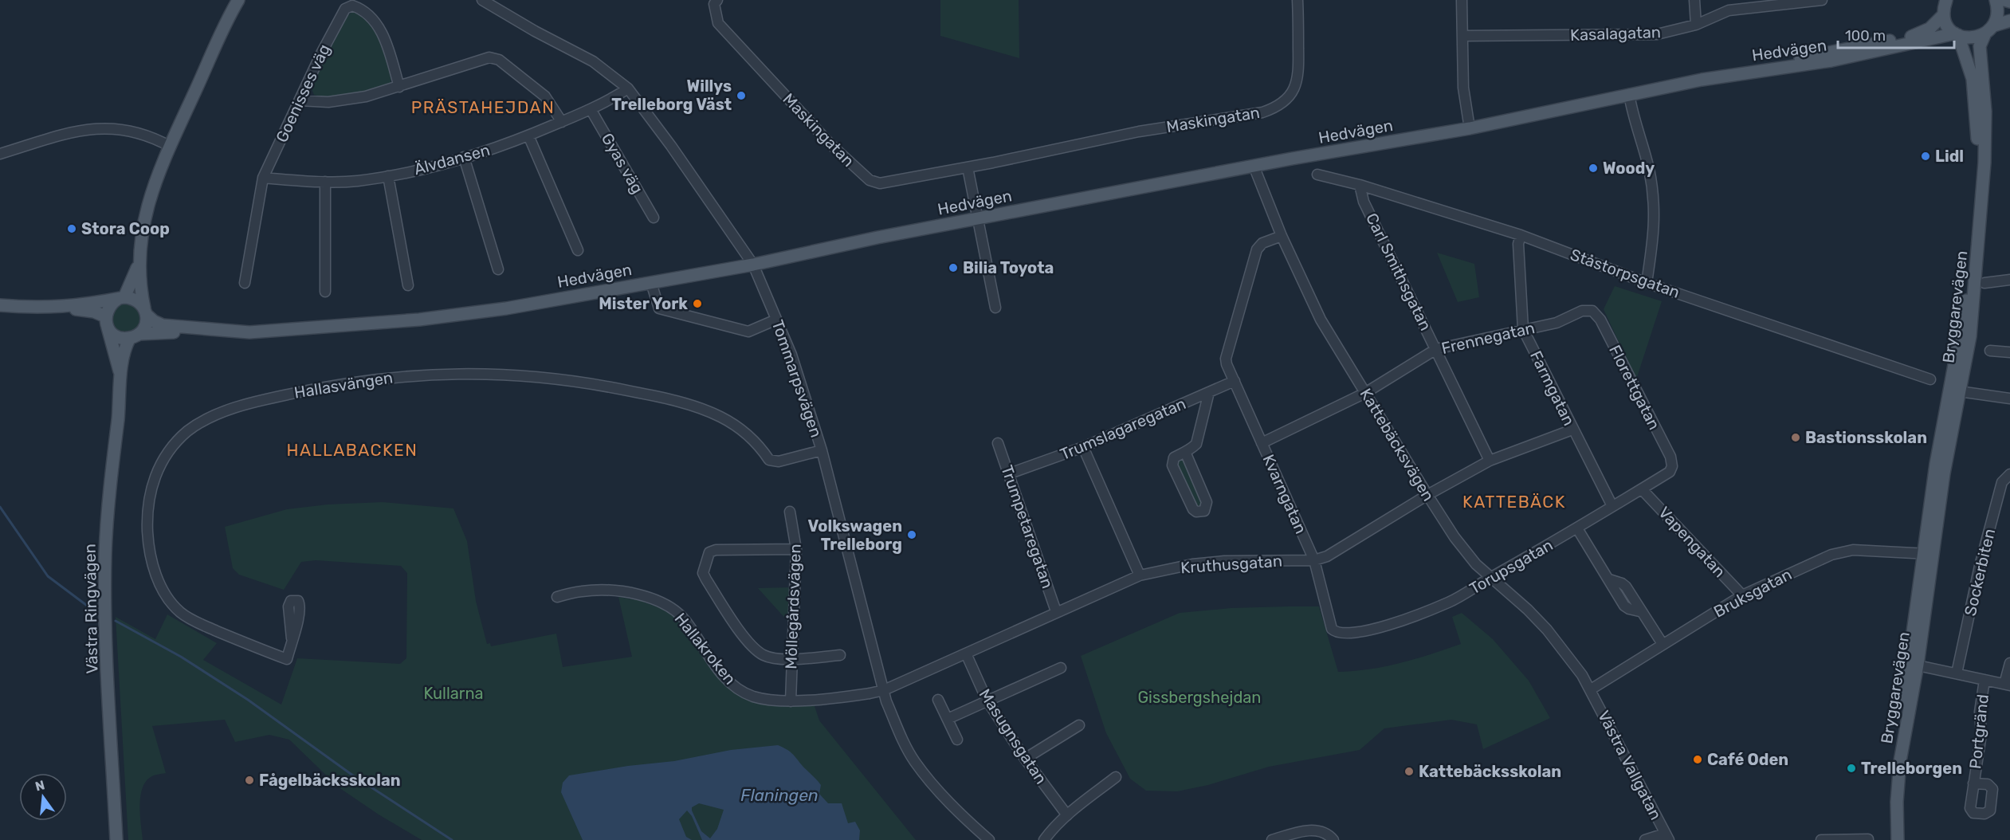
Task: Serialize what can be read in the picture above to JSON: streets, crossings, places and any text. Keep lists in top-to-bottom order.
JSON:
{
  "streets": {
    "main road": ["Hedvägen", "Bryggarevägen", "Västra Ringvägen"],
    "street": [
      "Kasalagatan",
      "Goenisses väg",
      "Maskingatan",
      "Älvdansen",
      "Gyas väg",
      "Carl Smithsgatan",
      "Ståstorpsgatan",
      "Frennegatan",
      "Tommarpsvägen",
      "Hallasvängen",
      "Florettgatan",
      "Farmgatan",
      "Trumslagaregatan",
      "Kattebäcksvägen",
      "Kvarngatan",
      "Trumpetaregatan",
      "Vapengatan",
      "Kruthusgatan",
      "Torupsgatan",
      "Sockerbiten",
      "Bruksgatan",
      "Möllegårdsvägen",
      "Hallakroken",
      "Portgränd",
      "Masugnsgatan",
      "Västra Vallgatan"
    ]
  },
  "crossings": [
    ["Hedvägen", "Bryggarevägen"],
    ["Hedvägen", "Tommarpsvägen"],
    ["Hedvägen", "Kattebäcksvägen"],
    ["Hedvägen", "Västra Ringvägen"],
    ["Goenisses väg", "Älvdansen"],
    ["Älvdansen", "Gyas väg"],
    ["Älvdansen", "Tommarpsvägen"],
    ["Carl Smithsgatan", "Ståstorpsgatan"],
    ["Carl Smithsgatan", "Frennegatan"],
    ["Carl Smithsgatan", "Kruthusgatan"],
    ["Ståstorpsgatan", "Farmgatan"],
    ["Bryggarevägen", "Bruksgatan"],
    ["Frennegatan", "Florettgatan"],
    ["Frennegatan", "Farmgatan"],
    ["Frennegatan", "Kattebäcksvägen"],
    ["Frennegatan", "Kvarngatan"],
    ["Tommarpsvägen", "Hallasvängen"],
    ["Tommarpsvägen", "Kruthusgatan"],
    ["Tommarpsvägen", "Hallakroken"],
    ["Florettgatan", "Torupsgatan"],
    ["Farmgatan", "Kruthusgatan"],
    ["Farmgatan", "Torupsgatan"],
    ["Trumslagaregatan", "Kvarngatan"],
    ["Trumslagaregatan", "Trumpetaregatan"],
    ["Kattebäcksvägen", "Kvarngatan"],
    ["Kattebäcksvägen", "Kruthusgatan"],
    ["Kattebäcksvägen", "Torupsgatan"],
    ["Kattebäcksvägen", "Bruksgatan"],
    ["Kattebäcksvägen", "Västra Vallgatan"],
    ["Kvarngatan", "Kruthusgatan"],
    ["Kvarngatan", "Torupsgatan"],
    ["Trumpetaregatan", "Kruthusgatan"],
    ["Vapengatan", "Torupsgatan"],
    ["Vapengatan", "Bruksgatan"],
    ["Kruthusgatan", "Hallakroken"],
    ["Kruthusgatan", "Masugnsgatan"],
    ["Bruksgatan", "Västra Vallgatan"],
    ["Möllegårdsvägen", "Hallakroken"]
  ],
  "districts": ["PRÄSTAHEJDAN", "HALLABACKEN", "KATTEBÄCK"],
  "water": ["Flaningen"],
  "parks": ["Kullarna", "Gissbergshejdan"],
  "places": [
    "Willys Trelleborg Väst",
    "Lidl",
    "Woody",
    "Stora Coop",
    "Bilia Toyota",
    "Mister York",
    "Bastionsskolan",
    "Volkswagen Trelleborg",
    "Café Oden",
    "Trelleborgen",
    "Kattebäcksskolan",
    "Fågelbäcksskolan"
  ],
  "scale_bar": "100 m",
  "north": "top"
}
